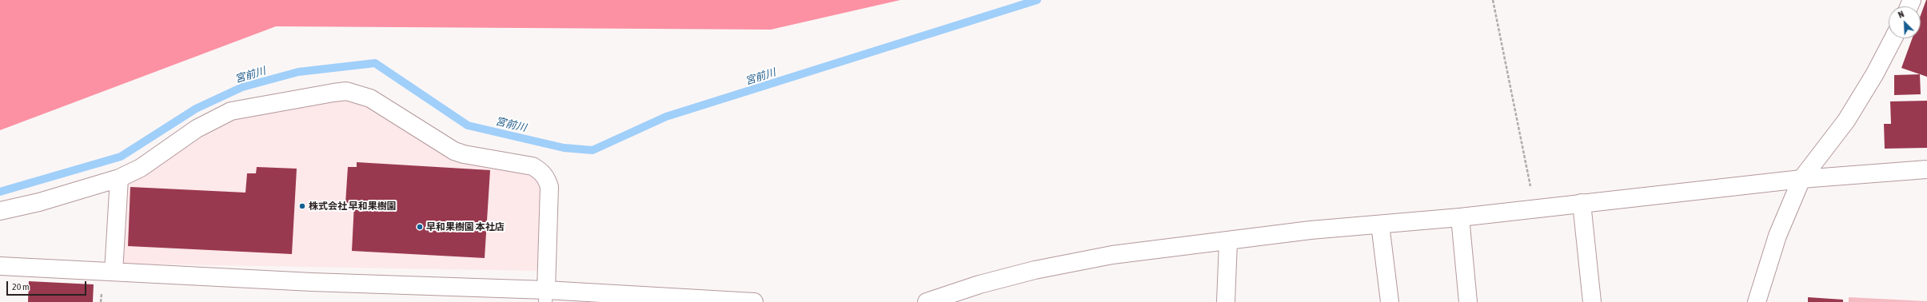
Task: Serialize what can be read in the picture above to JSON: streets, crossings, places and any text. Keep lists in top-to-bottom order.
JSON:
{
  "water": ["宮前川"],
  "places": ["株式会社 早和果樹園", "早和果樹園 本社店"],
  "scale_bar": "20 m",
  "north": "top left"
}
